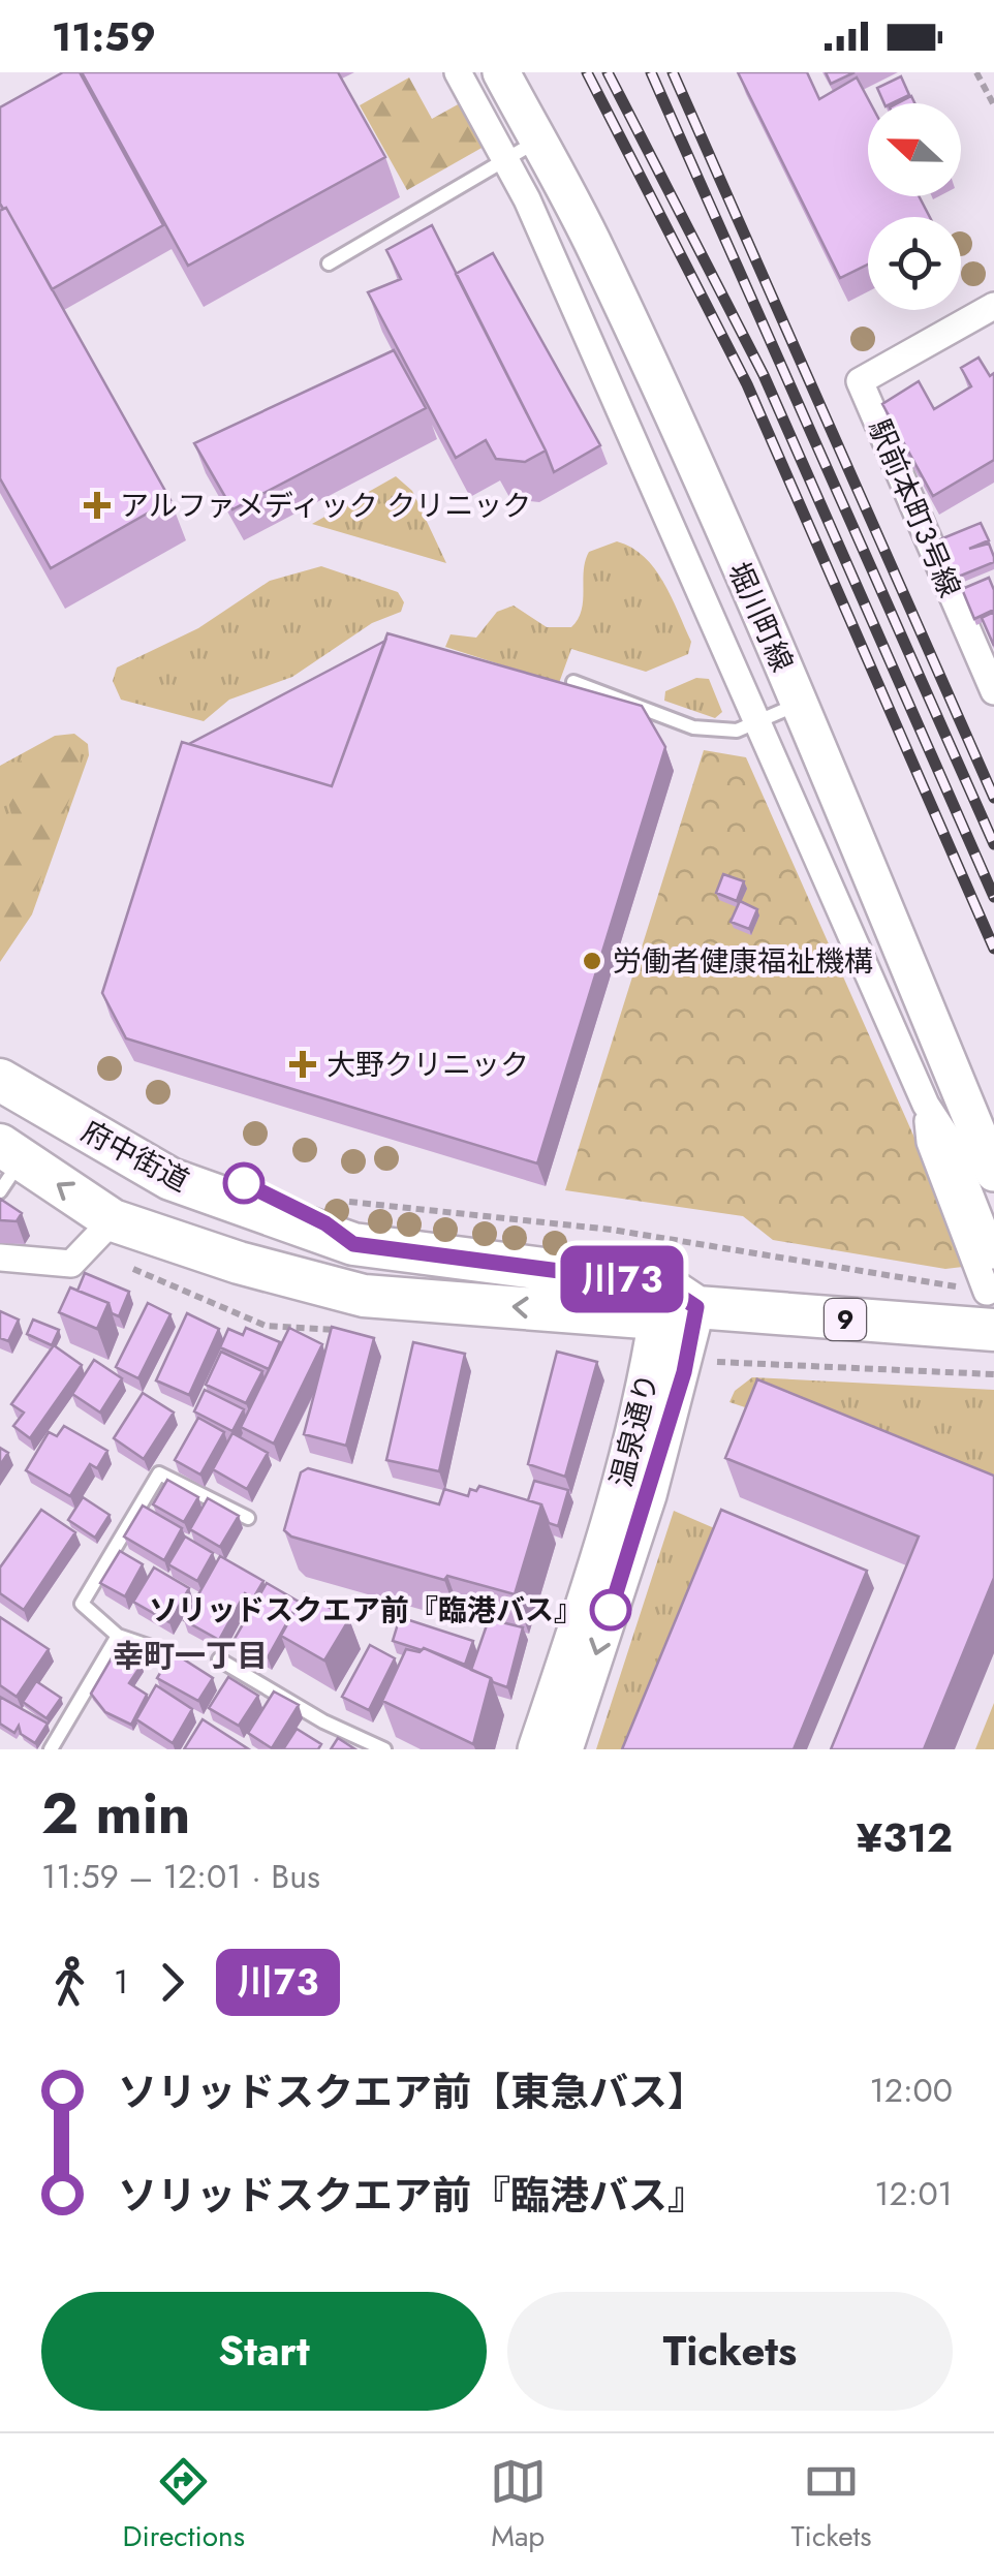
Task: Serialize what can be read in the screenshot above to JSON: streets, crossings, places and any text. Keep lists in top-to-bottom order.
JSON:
{
  "streets": {
    "main road": ["府中街道", "9"],
    "street": ["駅前本町3号線", "堀川町線", "温泉通り"]
  },
  "crossings": [
    ["府中街道", "9"],
    ["府中街道", "温泉通り"],
    ["9", "温泉通り"]
  ],
  "districts": ["幸町一丁目"],
  "places": {
    "health": ["アルファメディック クリニック", "大野クリニック"],
    "other": ["労働者健康福祉機構", "ソリッドスクエア前『臨港バス』"]
  },
  "lines": ["bus line 川７３"],
  "north": "left",
  "page": {
    "status": "11:59",
    "on_map": "川７３",
    "heading": ["2 min", "11:59 – 12:01 · Bus", "¥312"],
    "legs": ["1", "川７３"],
    "list": [
      {
        "name": "ソリッドスクエア前【東急バス】",
        "value": "12:00"
      },
      {
        "name": "ソリッドスクエア前『臨港バス』",
        "value": "12:01"
      }
    ],
    "buttons": ["Start", "Tickets"],
    "tabs": ["Directions", "Map", "Tickets"]
  }
}
